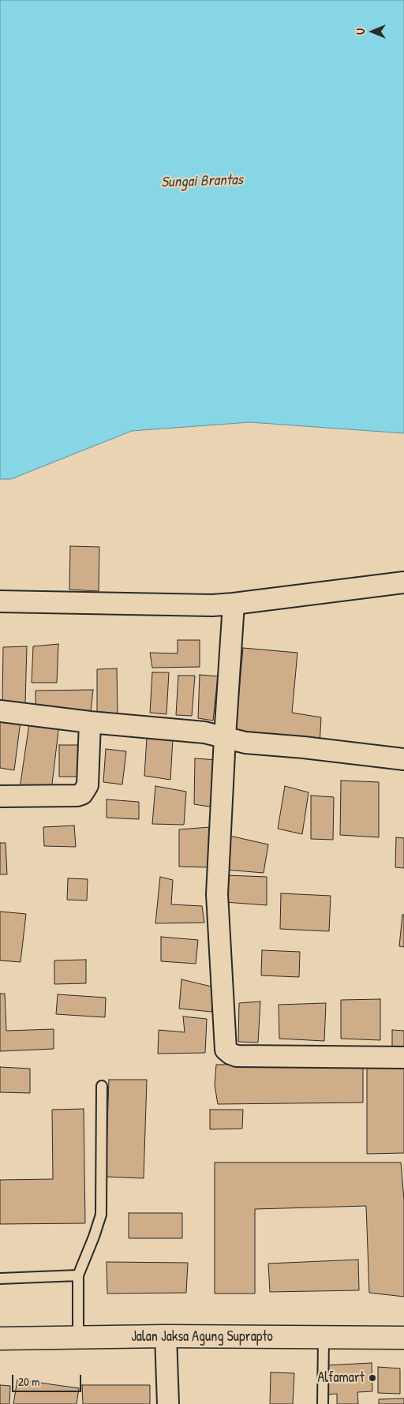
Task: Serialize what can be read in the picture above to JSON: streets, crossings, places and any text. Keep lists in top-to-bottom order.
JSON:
{
  "streets": {
    "main road": ["Jalan Jaksa Agung Suprapto"]
  },
  "water": ["Sungai Brantas"],
  "places": ["Alfamart"],
  "scale_bar": "20 m",
  "north": "left"
}
